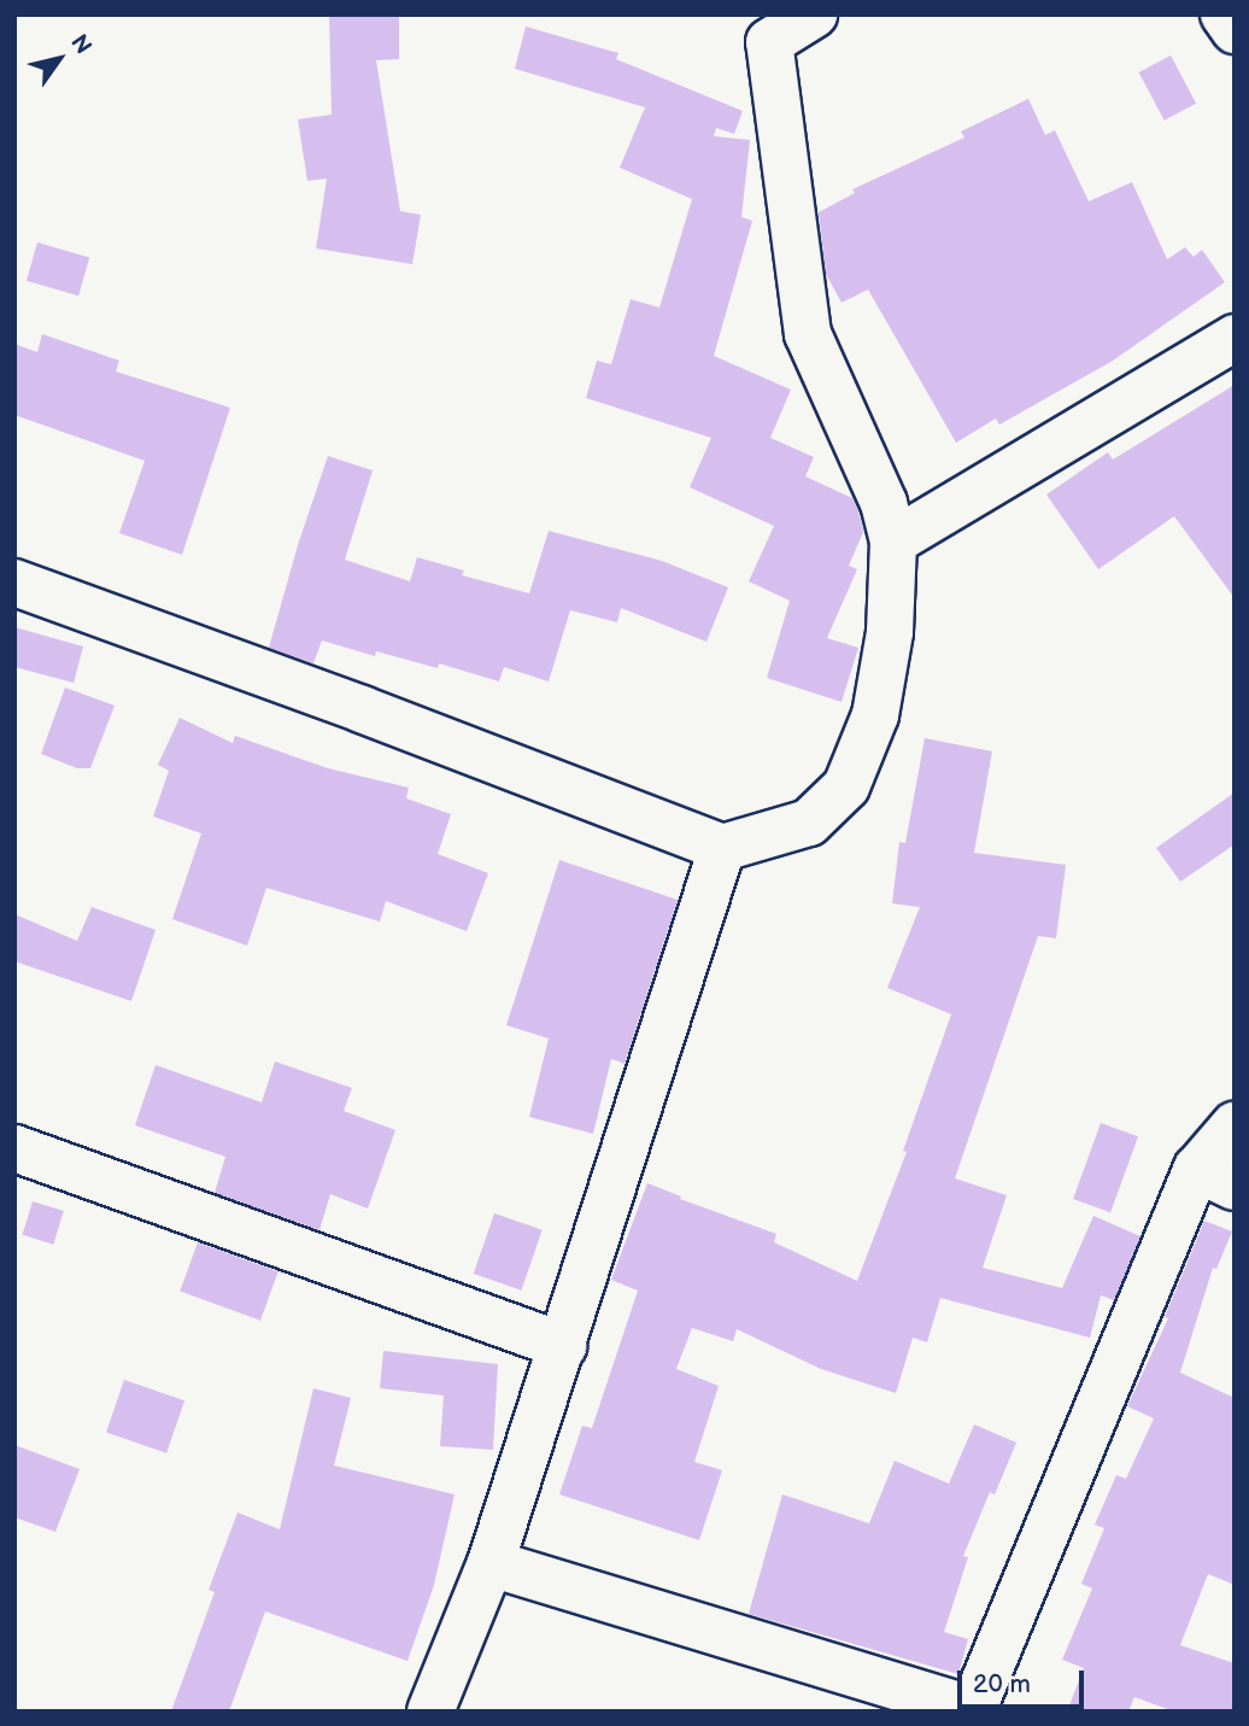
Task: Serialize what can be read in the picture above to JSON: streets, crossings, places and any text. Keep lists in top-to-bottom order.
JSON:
{
  "scale_bar": "20 m",
  "north": "top right"
}
